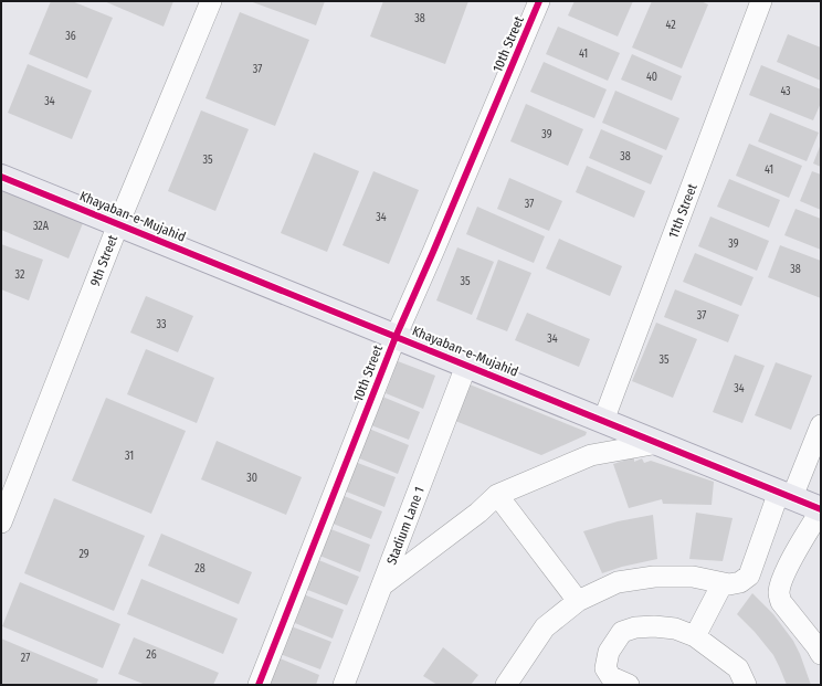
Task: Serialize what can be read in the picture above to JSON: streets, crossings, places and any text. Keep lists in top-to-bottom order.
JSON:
{
  "streets": {
    "main road": ["Khayaban-e-Mujahid"],
    "street": [
      "10th Street",
      "11th Street",
      "9th Street",
      "Stadium Lane 1"
    ]
  },
  "crossings": [
    ["10th Street", "Khayaban-e-Mujahid"],
    ["11th Street", "Khayaban-e-Mujahid"],
    ["Khayaban-e-Mujahid", "9th Street"],
    ["Khayaban-e-Mujahid", "Stadium Lane 1"]
  ],
  "house_numbers": [
    "38",
    "42",
    "36",
    "41",
    "37",
    "40",
    "43",
    "34",
    "39",
    "38",
    "35",
    "41",
    "37",
    "34",
    "32A",
    "39",
    "38",
    "32",
    "35",
    "37",
    "33",
    "34",
    "35",
    "34",
    "31",
    "30",
    "29",
    "28",
    "26",
    "27"
  ]
}
